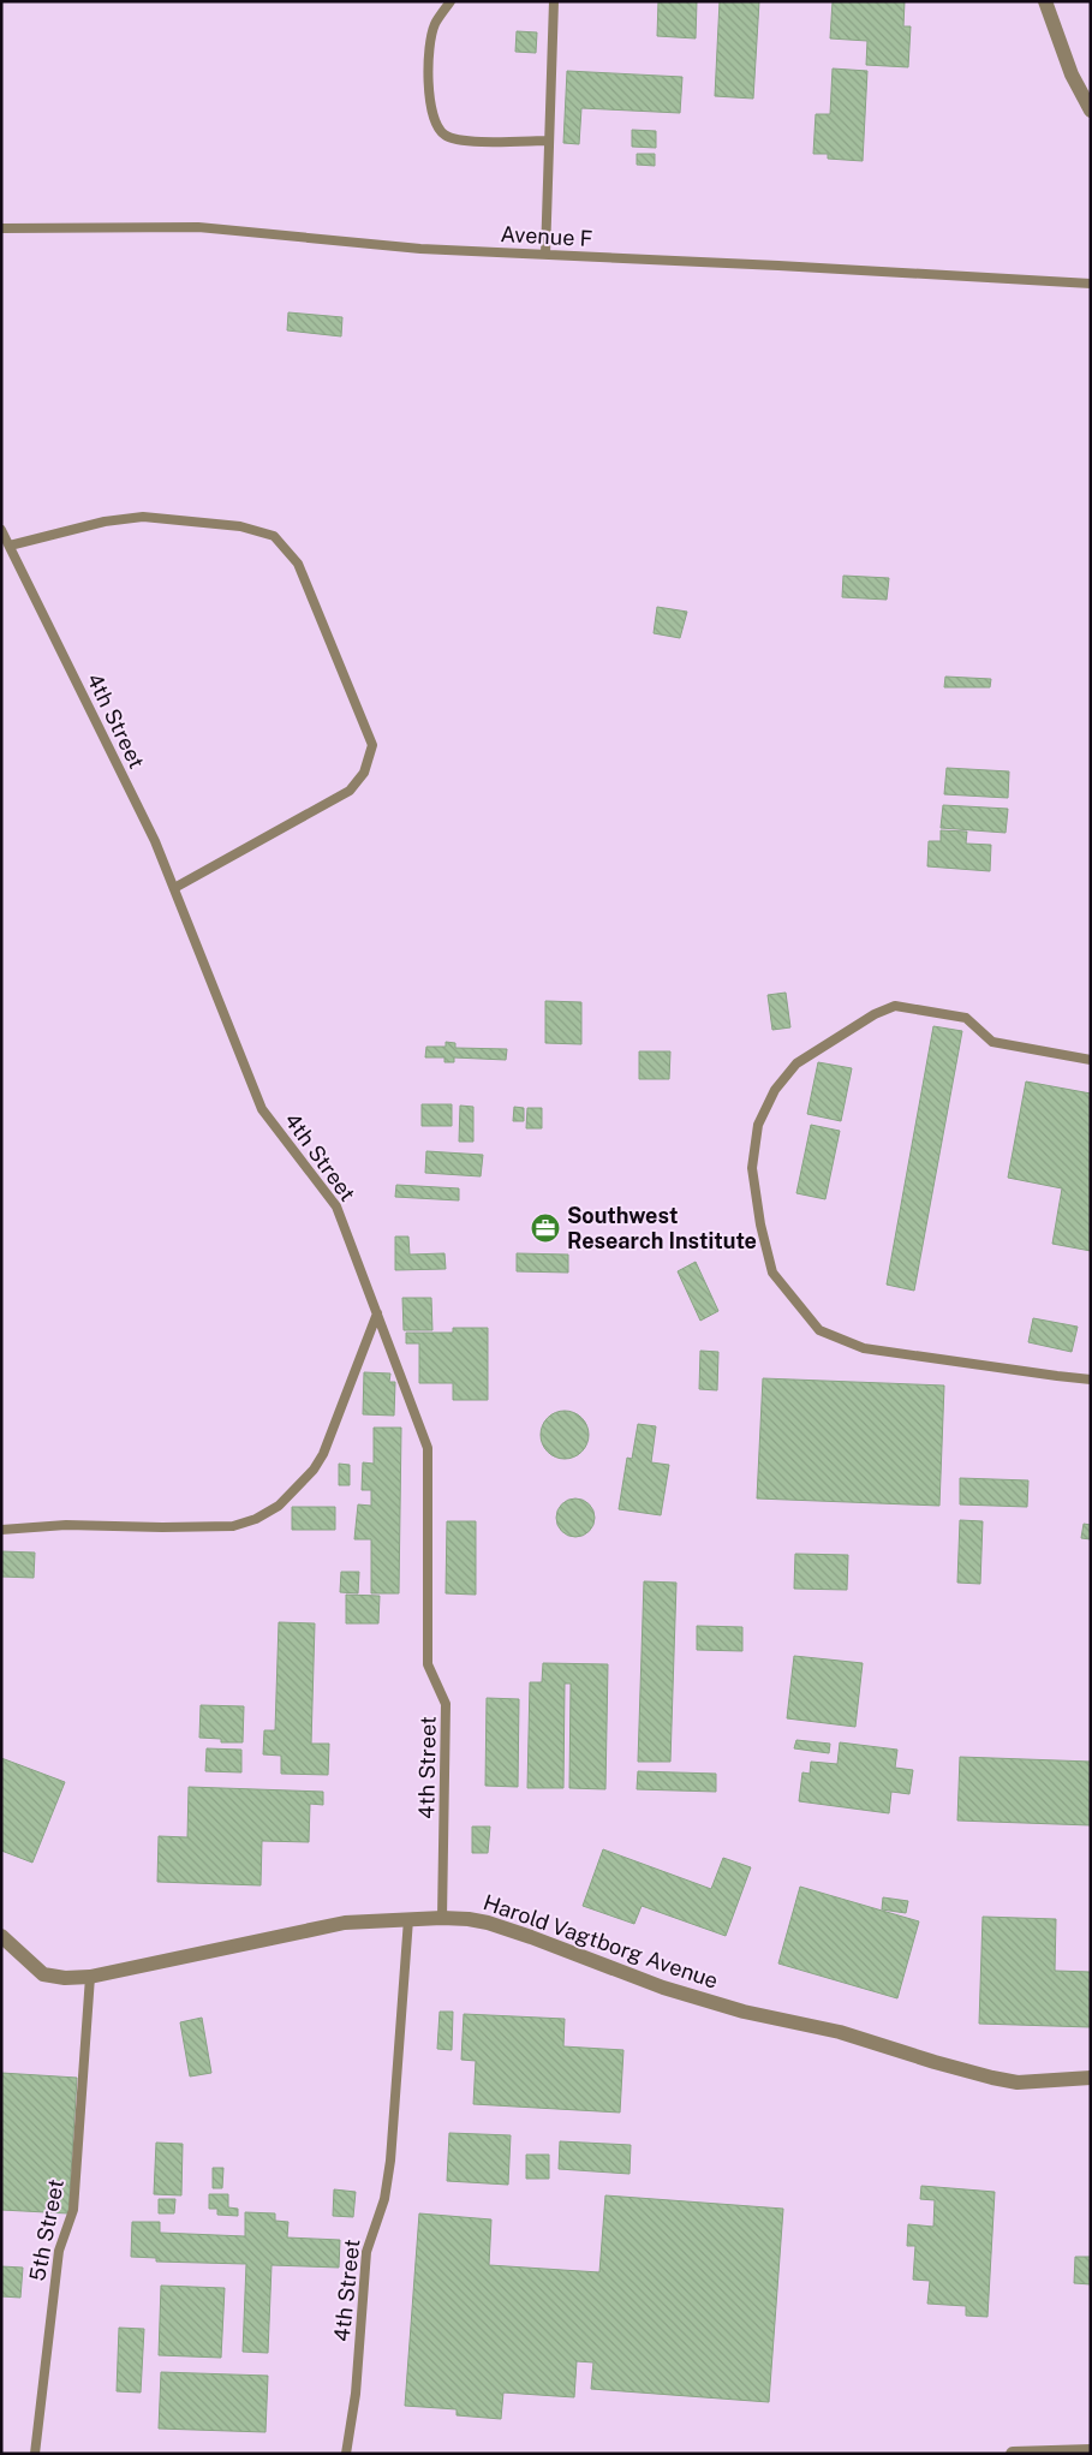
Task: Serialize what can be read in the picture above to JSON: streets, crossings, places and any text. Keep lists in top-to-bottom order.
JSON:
{
  "streets": {
    "street": ["Harold Vagtborg Avenue"],
    "lane": ["Avenue F", "4th Street", "5th Street"]
  },
  "crossings": [
    ["4th Street", "Harold Vagtborg Avenue"],
    ["Harold Vagtborg Avenue", "5th Street"]
  ],
  "places": {
    "office": ["Southwest Research Institute"]
  }
}
